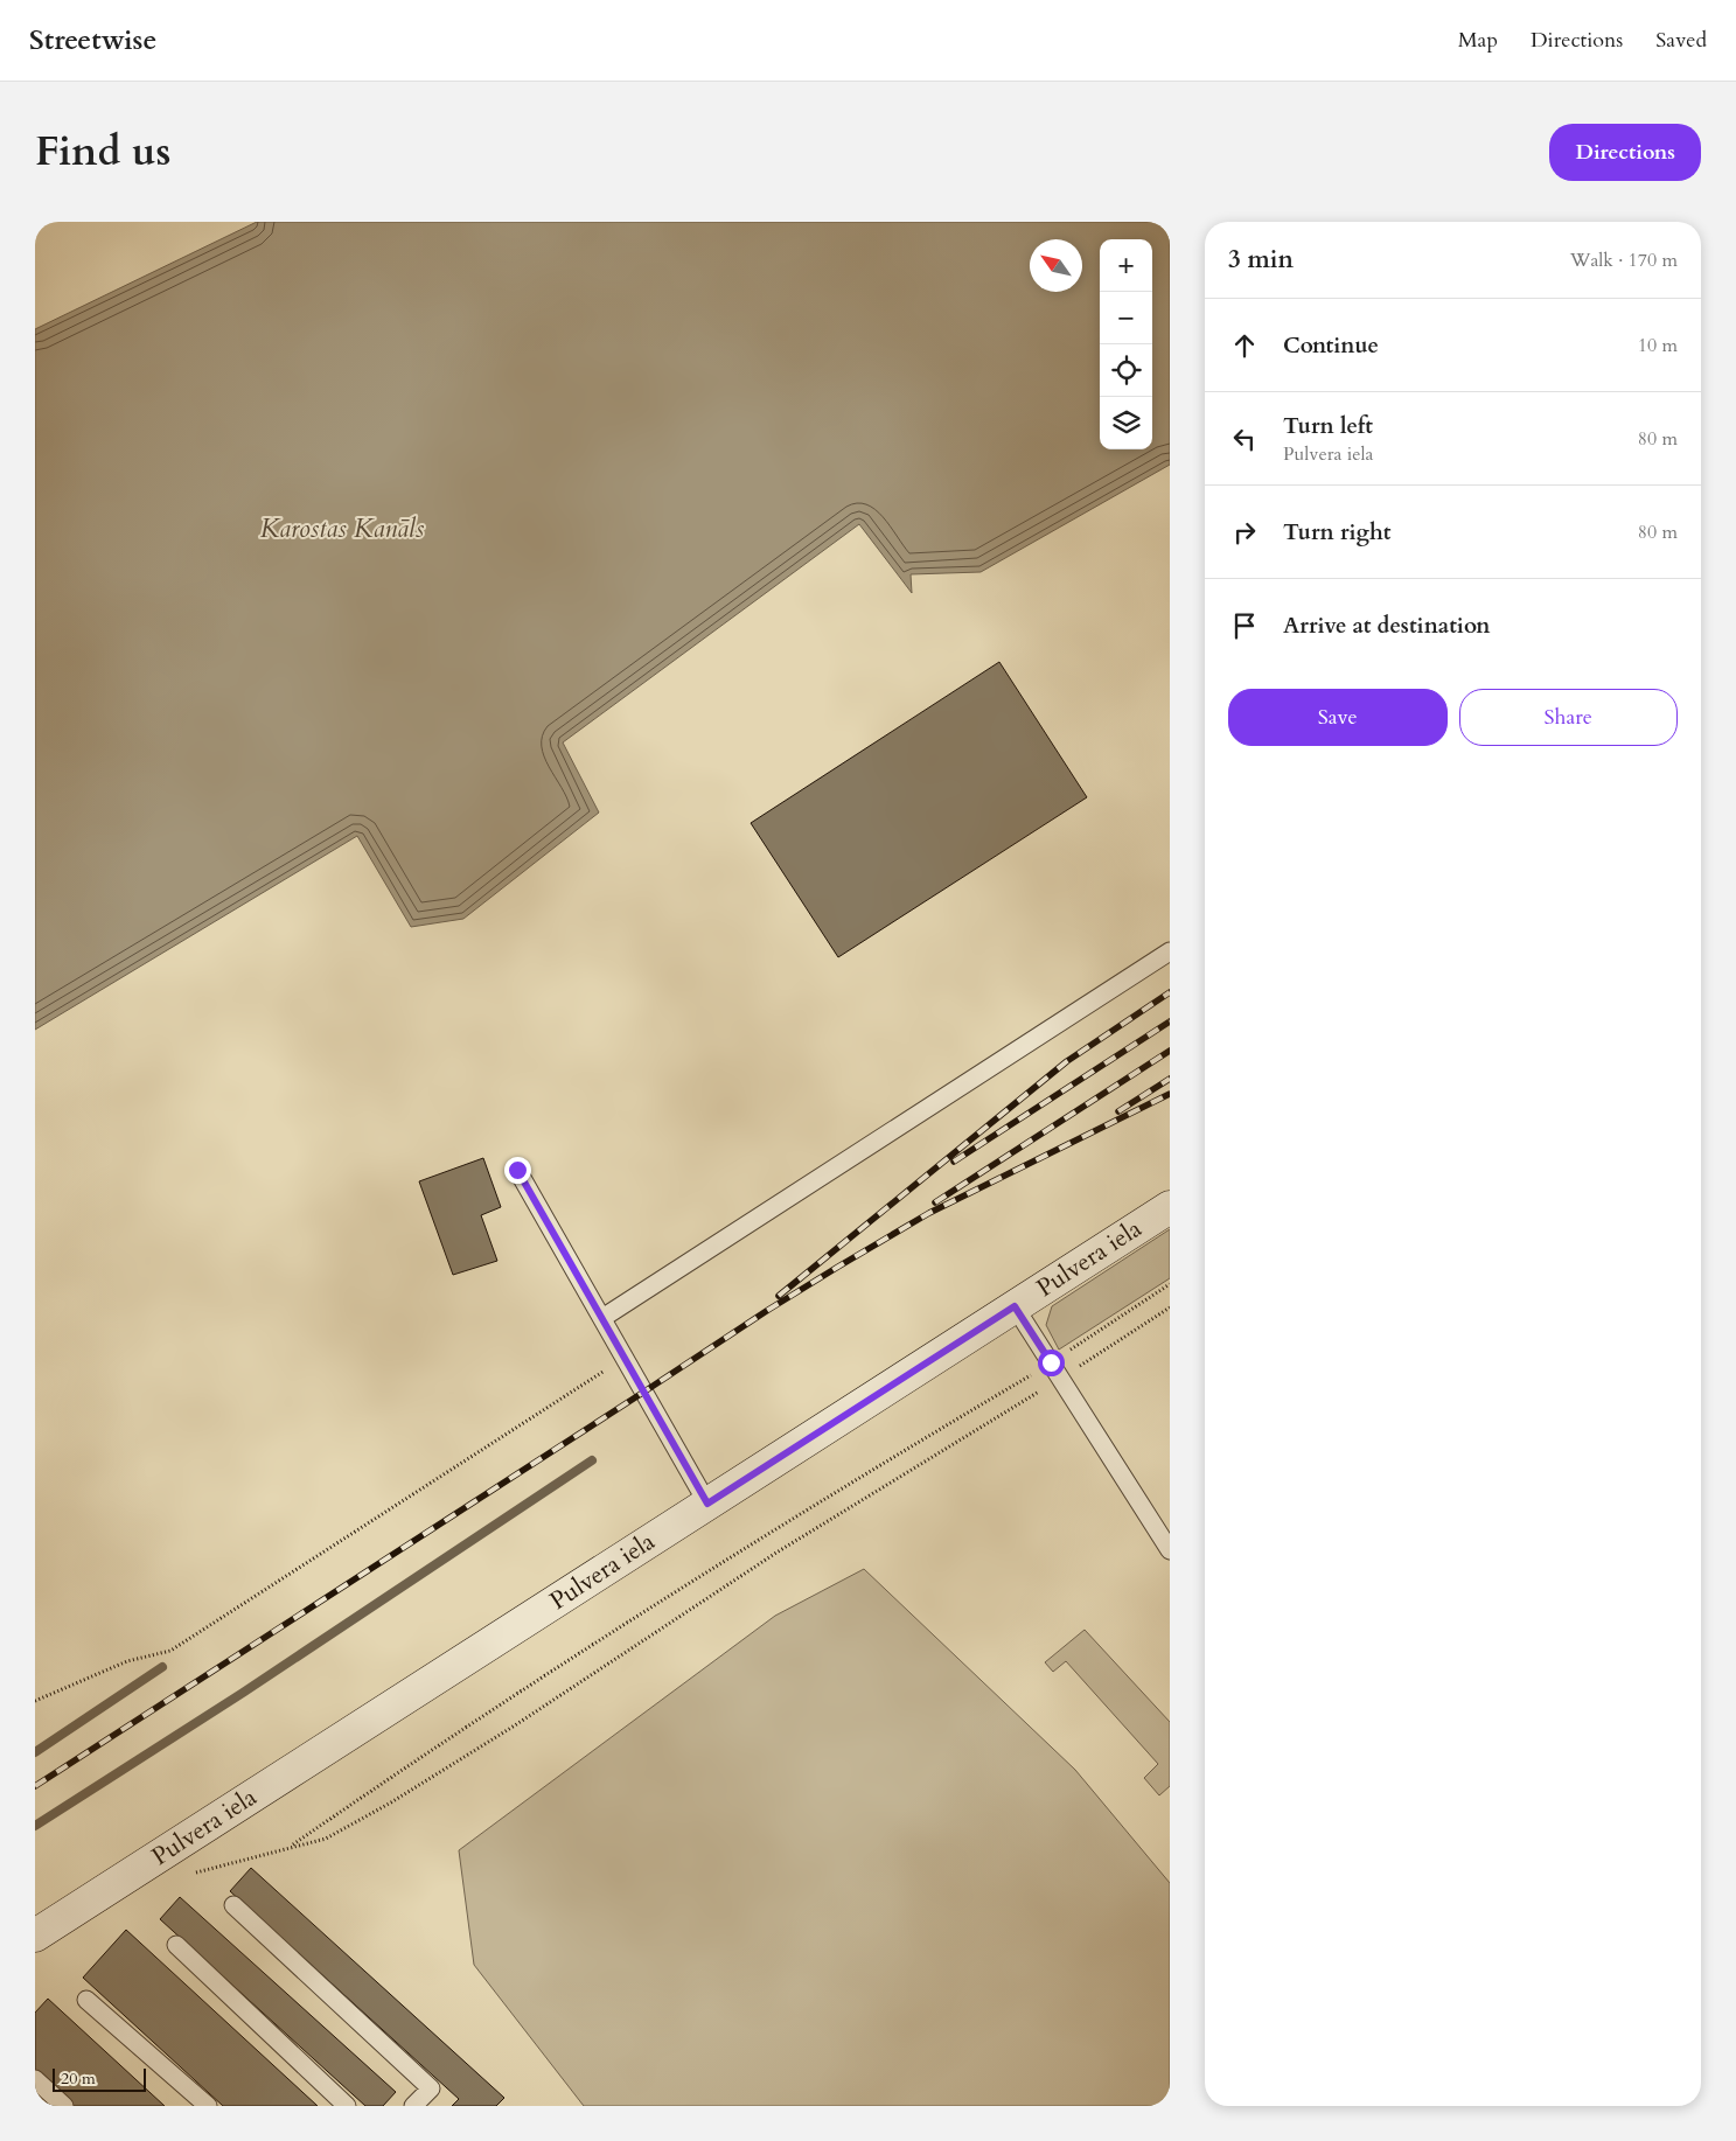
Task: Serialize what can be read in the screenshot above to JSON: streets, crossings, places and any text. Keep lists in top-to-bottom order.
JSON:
{
  "streets": {
    "main road": ["Pulvera iela"]
  },
  "water": ["Karostas Kanāls"],
  "scale_bar": "20 m",
  "north": "top left",
  "page": {
    "header": "Streetwise",
    "nav": ["Map", "Directions", "Saved"],
    "title": "Find us",
    "buttons": [
      "Directions",
      ["Save", "Share"]
    ],
    "heading": ["3 min", "Walk · 170 m"],
    "map_buttons": ["+", "−"],
    "list": [
      ["Continue", "10 m"],
      ["Turn left", "Pulvera iela", "80 m"],
      ["Turn right", "80 m"],
      "Arrive at destination"
    ],
    "scale": "20 m"
  }
}
